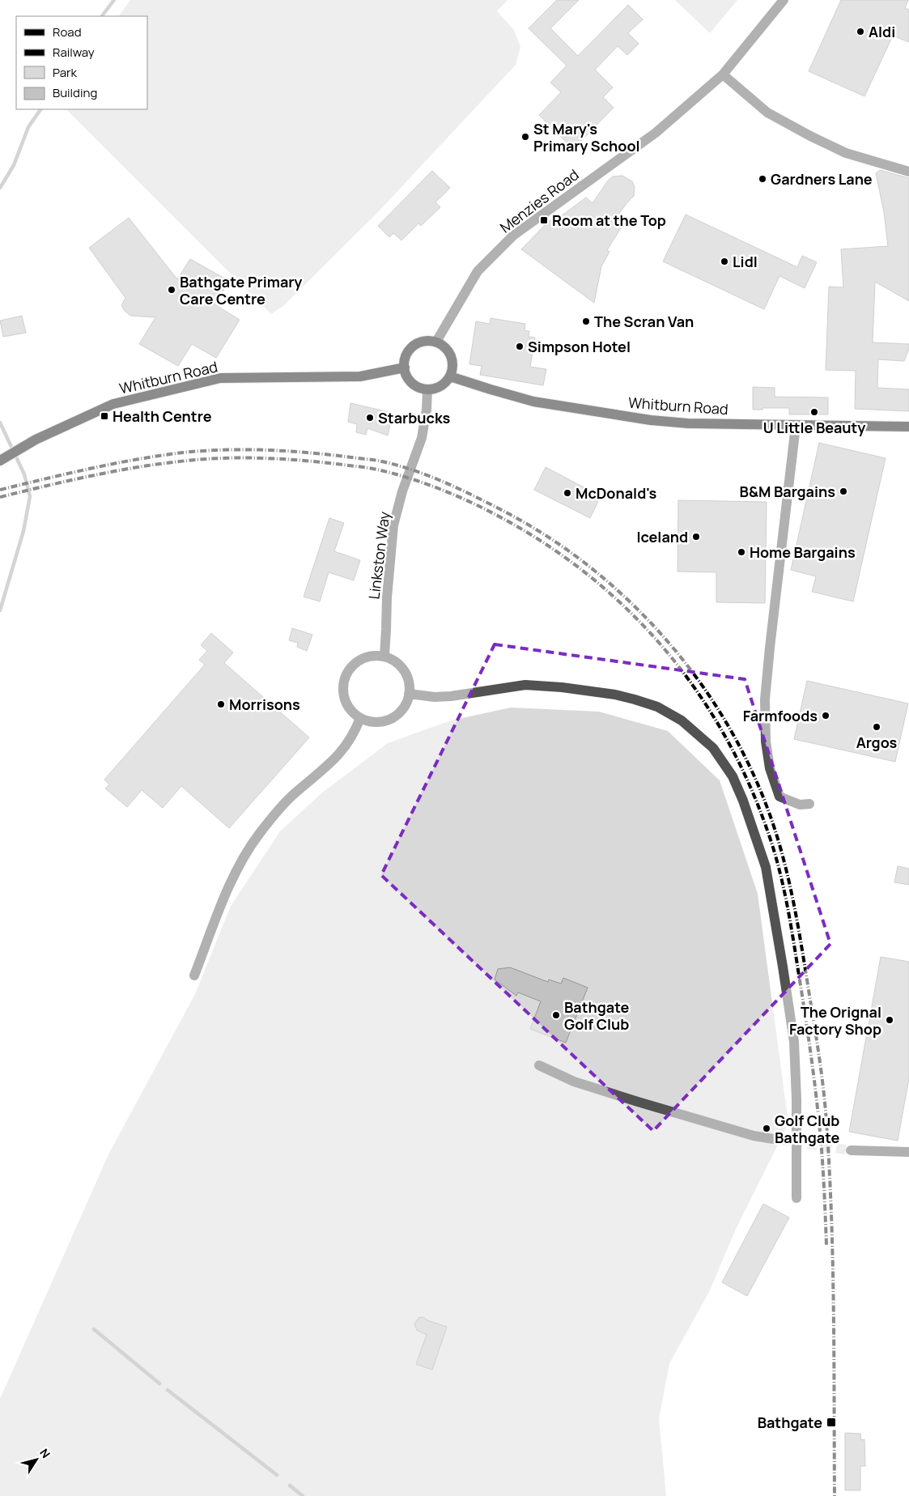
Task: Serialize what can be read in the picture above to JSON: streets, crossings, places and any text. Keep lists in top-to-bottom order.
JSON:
{
  "streets": {
    "main road": ["Whitburn Road"],
    "street": ["Menzies Road", "Linkston Way"]
  },
  "crossings": [
    ["Menzies Road", "Whitburn Road"],
    ["Menzies Road", "Linkston Way"],
    ["Whitburn Road", "Linkston Way"]
  ],
  "places": {
    "other": [
      "Aldi",
      "St Mary's Primary School",
      "Gardners Lane",
      "Lidl",
      "Bathgate Primary Care Centre",
      "The Scran Van",
      "Simpson Hotel",
      "U Little Beauty",
      "Starbucks",
      "B&M Bargains",
      "McDonald's",
      "Iceland",
      "Home Bargains",
      "Morrisons",
      "Farmfoods",
      "Argos",
      "Bathgate Golf Club",
      "The Orignal Factory Shop",
      "Golf Club Bathgate"
    ],
    "transit": ["Room at the Top", "Health Centre", "Bathgate"]
  },
  "legend": [
    "Road",
    "Railway",
    "Park",
    "Building"
  ],
  "north": "top right"
}
